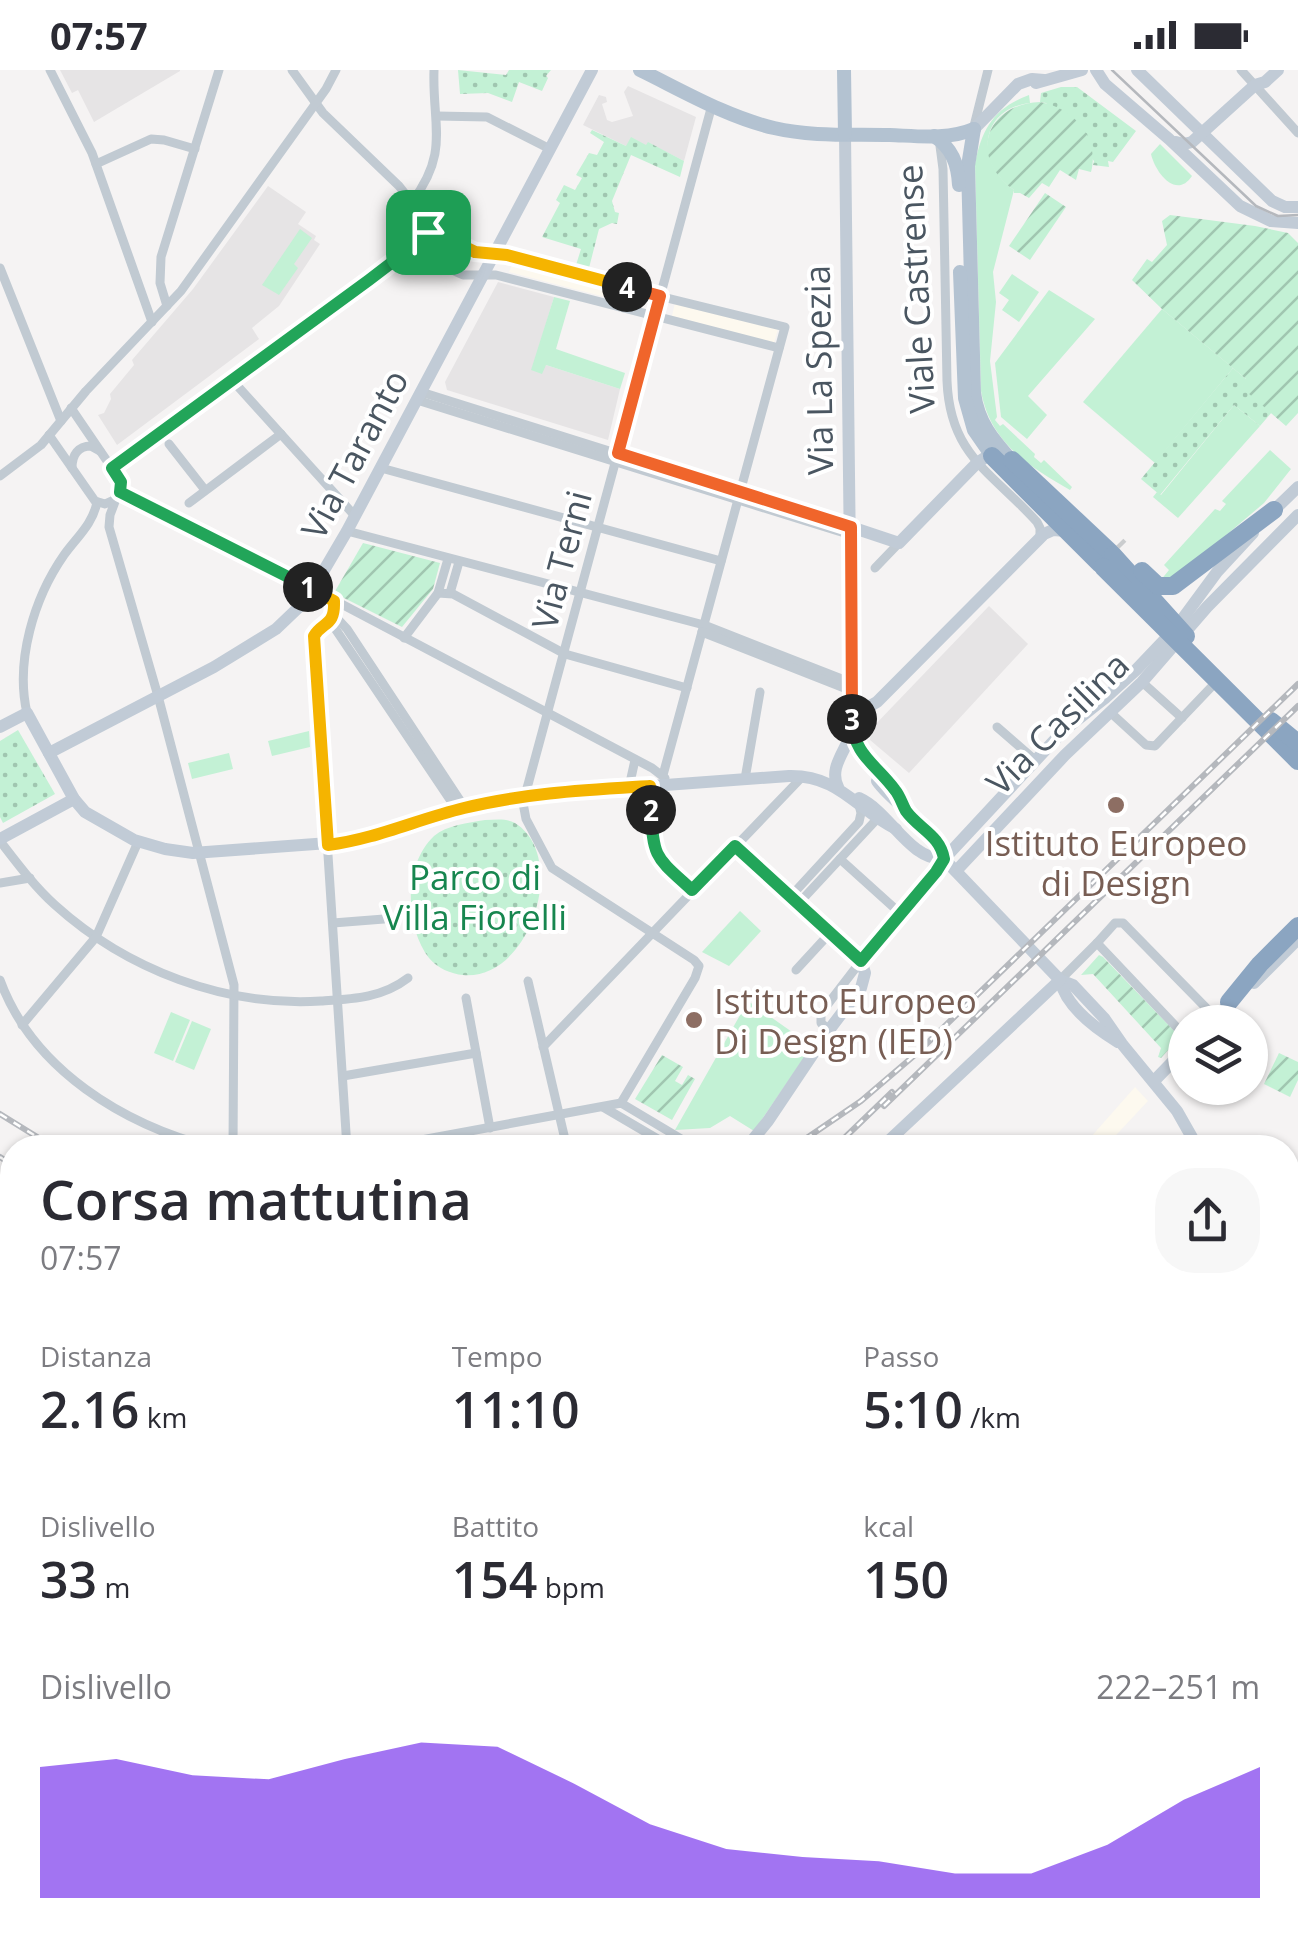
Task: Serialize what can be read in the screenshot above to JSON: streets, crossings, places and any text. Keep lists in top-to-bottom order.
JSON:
{
  "streets": {
    "highway": ["Viale Castrense"],
    "main road": ["Via La Spezia", "Via Taranto", "Via Casilina"],
    "street": ["Via Terni"]
  },
  "crossings": [
    ["Via La Spezia", "Via Casilina"]
  ],
  "parks": ["Parco di Villa Fiorelli"],
  "places": ["Istituto Europeo di Design", "Istituto Europeo Di Design (IED)"],
  "page": {
    "status": "07:57",
    "pins": [
      "4",
      "1",
      "3",
      "2"
    ],
    "heading": ["Corsa mattutina", "07:57"],
    "stats": [
      ["Distanza", "2.16 km"],
      ["Tempo", "11:10"],
      ["Passo", "5:10 /km"],
      ["Dislivello", "33 m"],
      ["Battito", "154 bpm"],
      ["kcal", "150"]
    ],
    "chart": ["Dislivello", "222–251 m"]
  }
}
